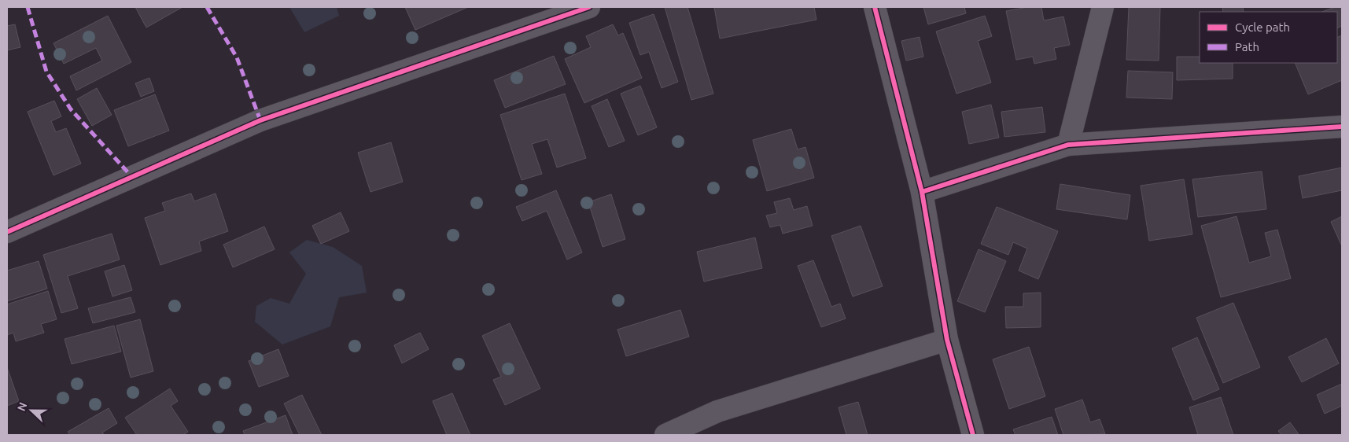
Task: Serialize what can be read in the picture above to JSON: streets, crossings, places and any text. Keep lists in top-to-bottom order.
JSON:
{
  "legend": ["Cycle path", "Path"],
  "north": "left"
}
